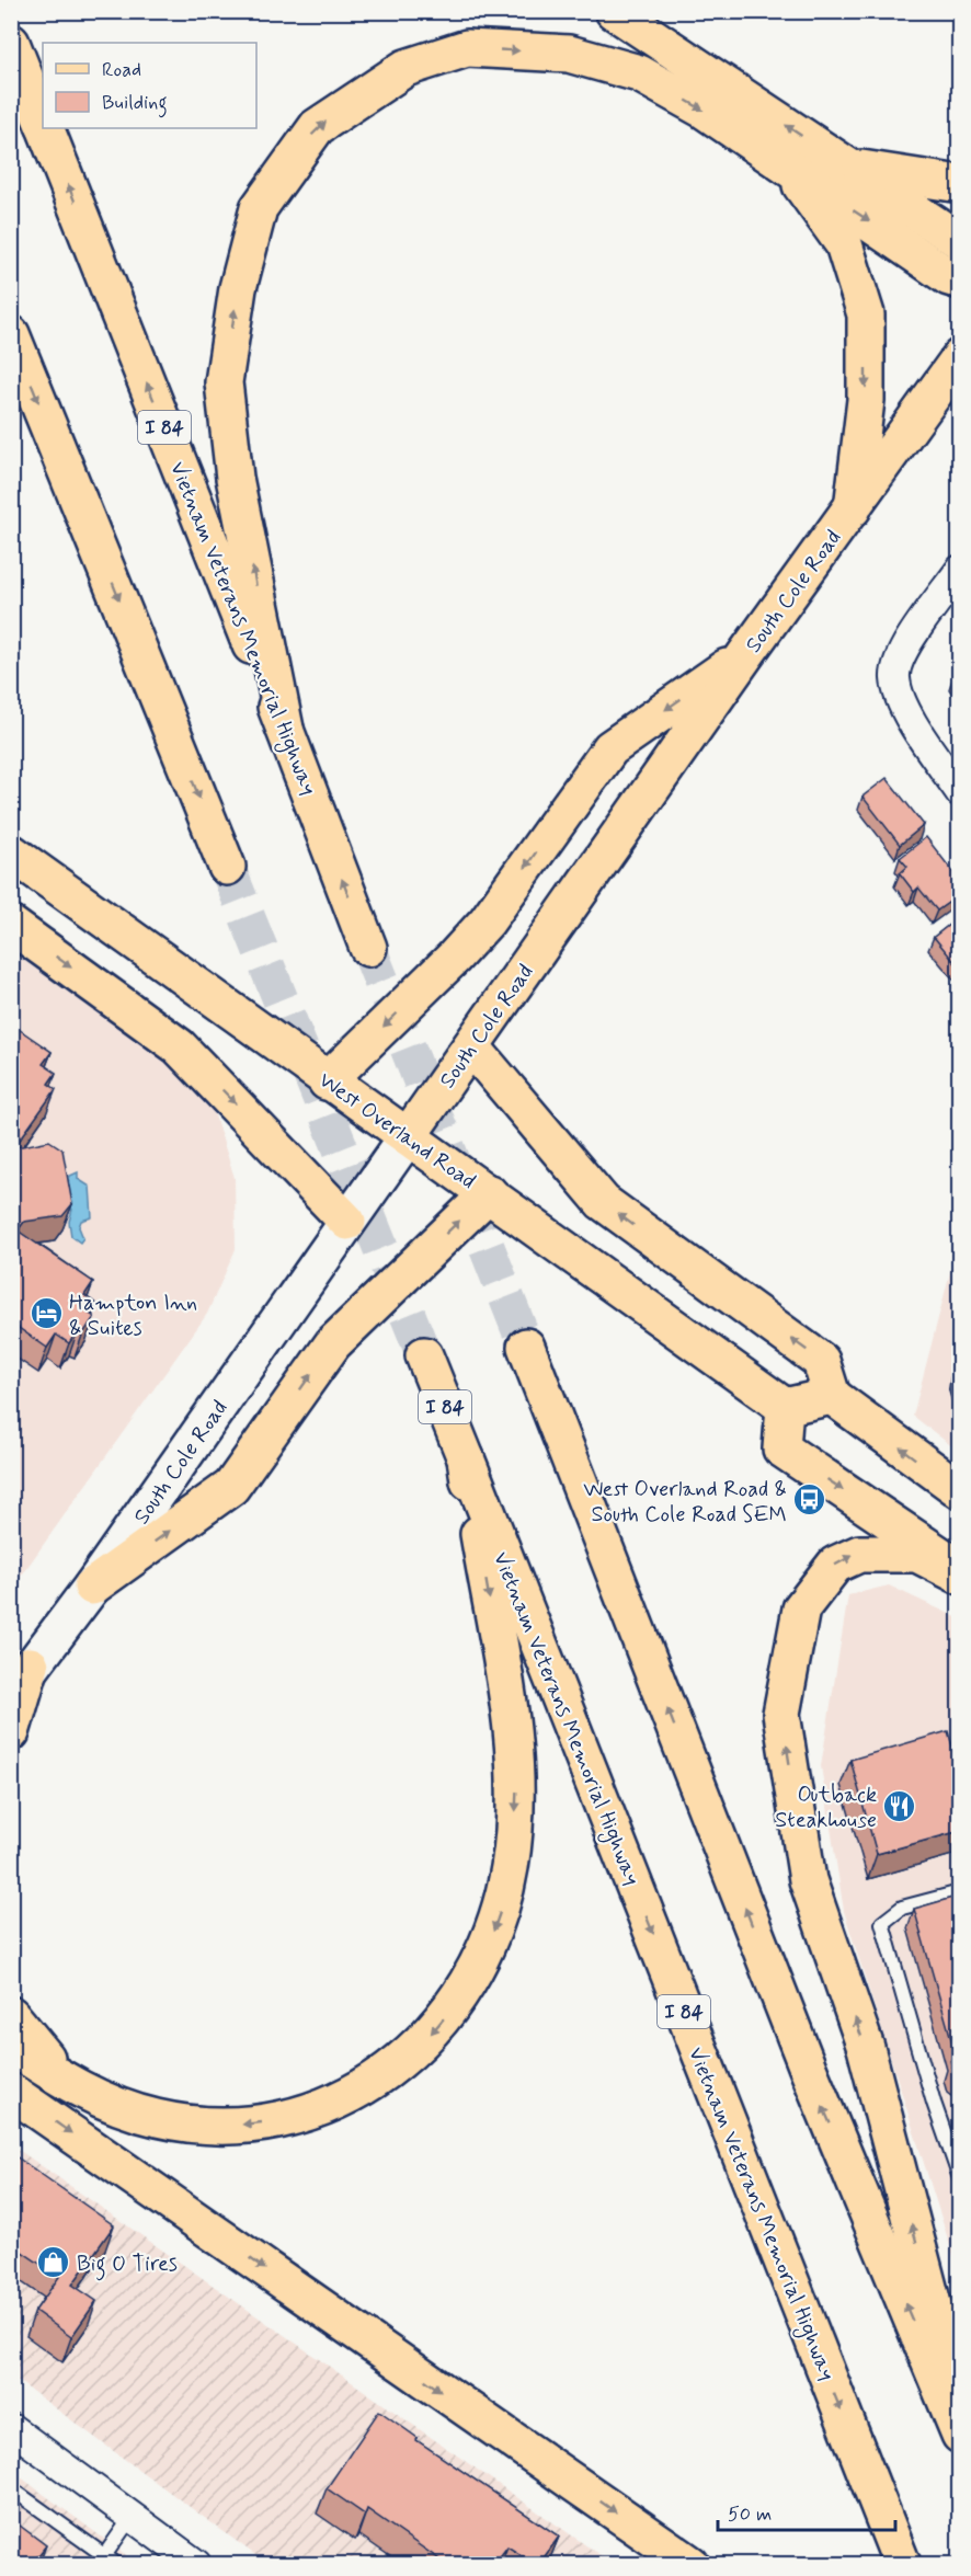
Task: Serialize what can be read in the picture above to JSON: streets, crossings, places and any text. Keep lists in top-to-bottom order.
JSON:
{
  "streets": {
    "main road": [
      "I 84",
      "South Cole Road",
      "Vietnam Veterans Memorial Highway",
      "West Overland Road"
    ]
  },
  "crossings": [
    ["I 84", "Vietnam Veterans Memorial Highway"],
    ["South Cole Road", "West Overland Road"]
  ],
  "places": {
    "hotel": ["Hampton Inn & Suites"],
    "bus stop": ["West Overland Road & South Cole Road SEM"],
    "restaurant": ["Outback Steakhouse"],
    "shop": ["Big O Tires"]
  },
  "legend": ["Road", "Building"],
  "scale_bar": "50 m"
}
